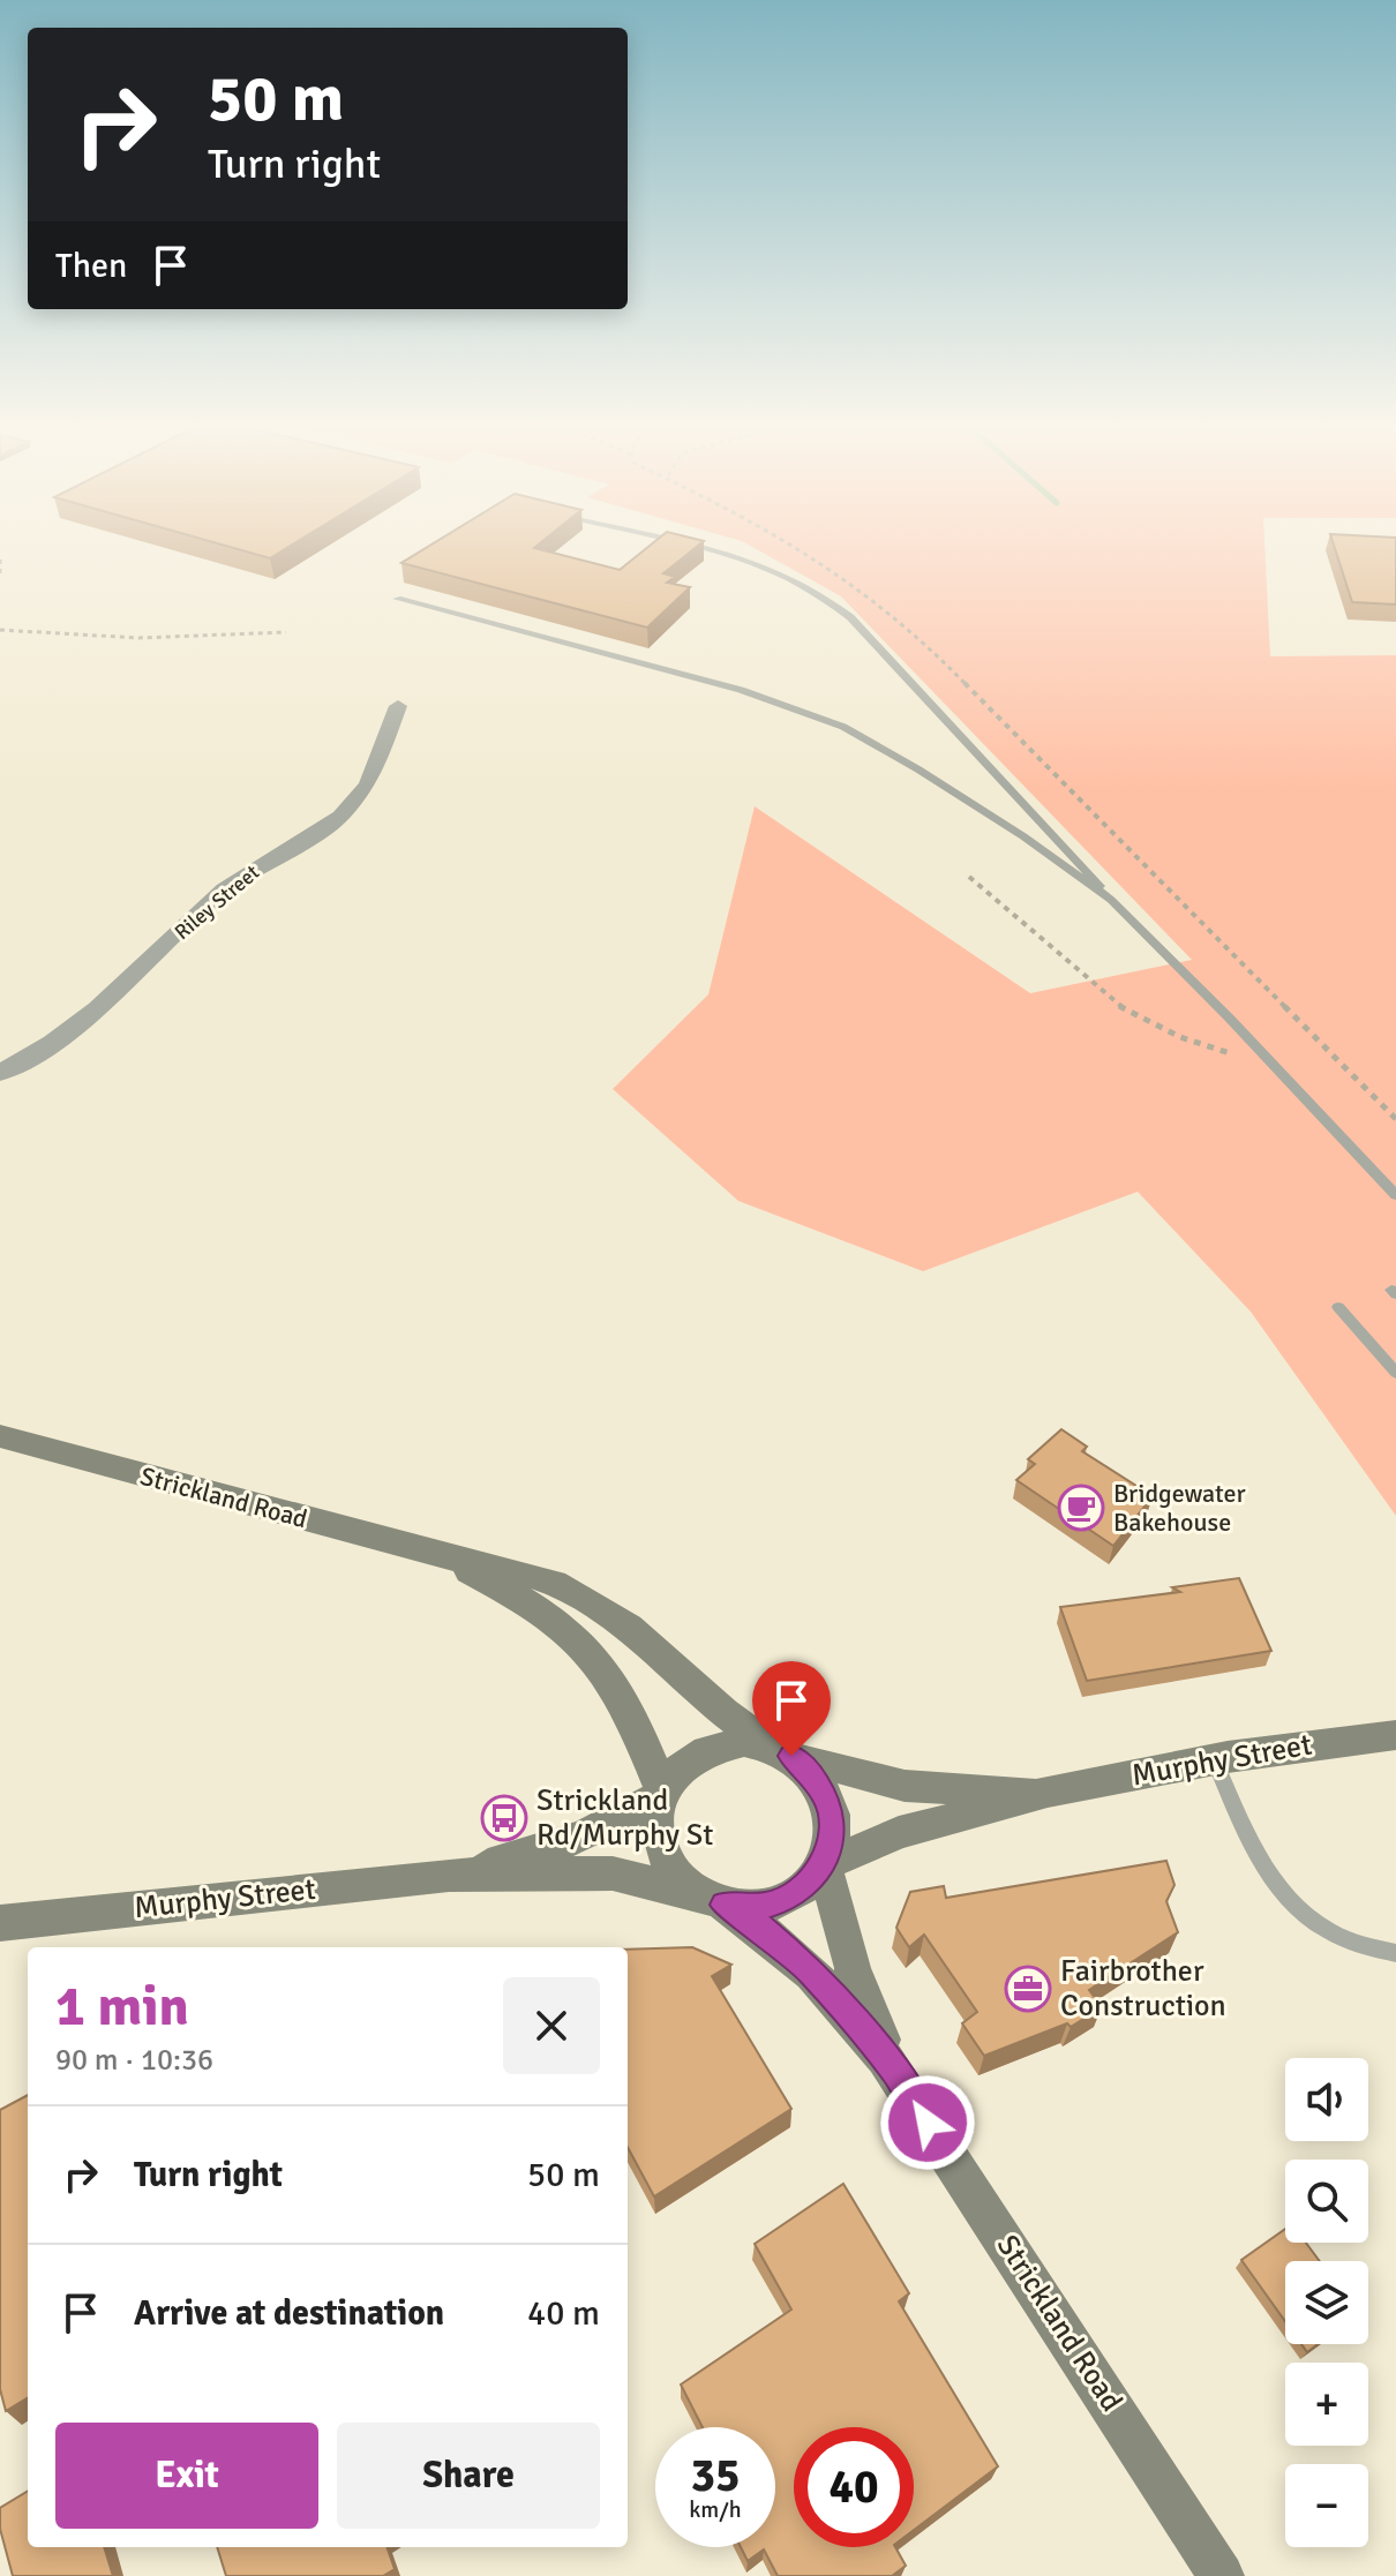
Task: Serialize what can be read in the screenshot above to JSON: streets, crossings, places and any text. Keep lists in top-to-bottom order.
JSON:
{
  "streets": {
    "street": ["Riley Street", "Strickland Road", "Murphy Street"]
  },
  "crossings": [
    ["Strickland Road", "Murphy Street"]
  ],
  "places": {
    "cafe": ["Bridgewater Bakehouse"],
    "bus stop": ["Strickland Rd/Murphy St"],
    "office": ["Fairbrother Construction"]
  },
  "page": {
    "turn": ["50 m", "Turn right"],
    "then": "Then",
    "heading": ["1 min", "90 m · 10:36"],
    "map_buttons": ["+", "−"],
    "list": [
      {
        "name": "Turn right",
        "value": "50 m"
      },
      {
        "name": "Arrive at destination",
        "value": "40 m"
      }
    ],
    "buttons": ["Exit", "Share"],
    "speed": "35 km/h",
    "limit": "40"
  }
}
